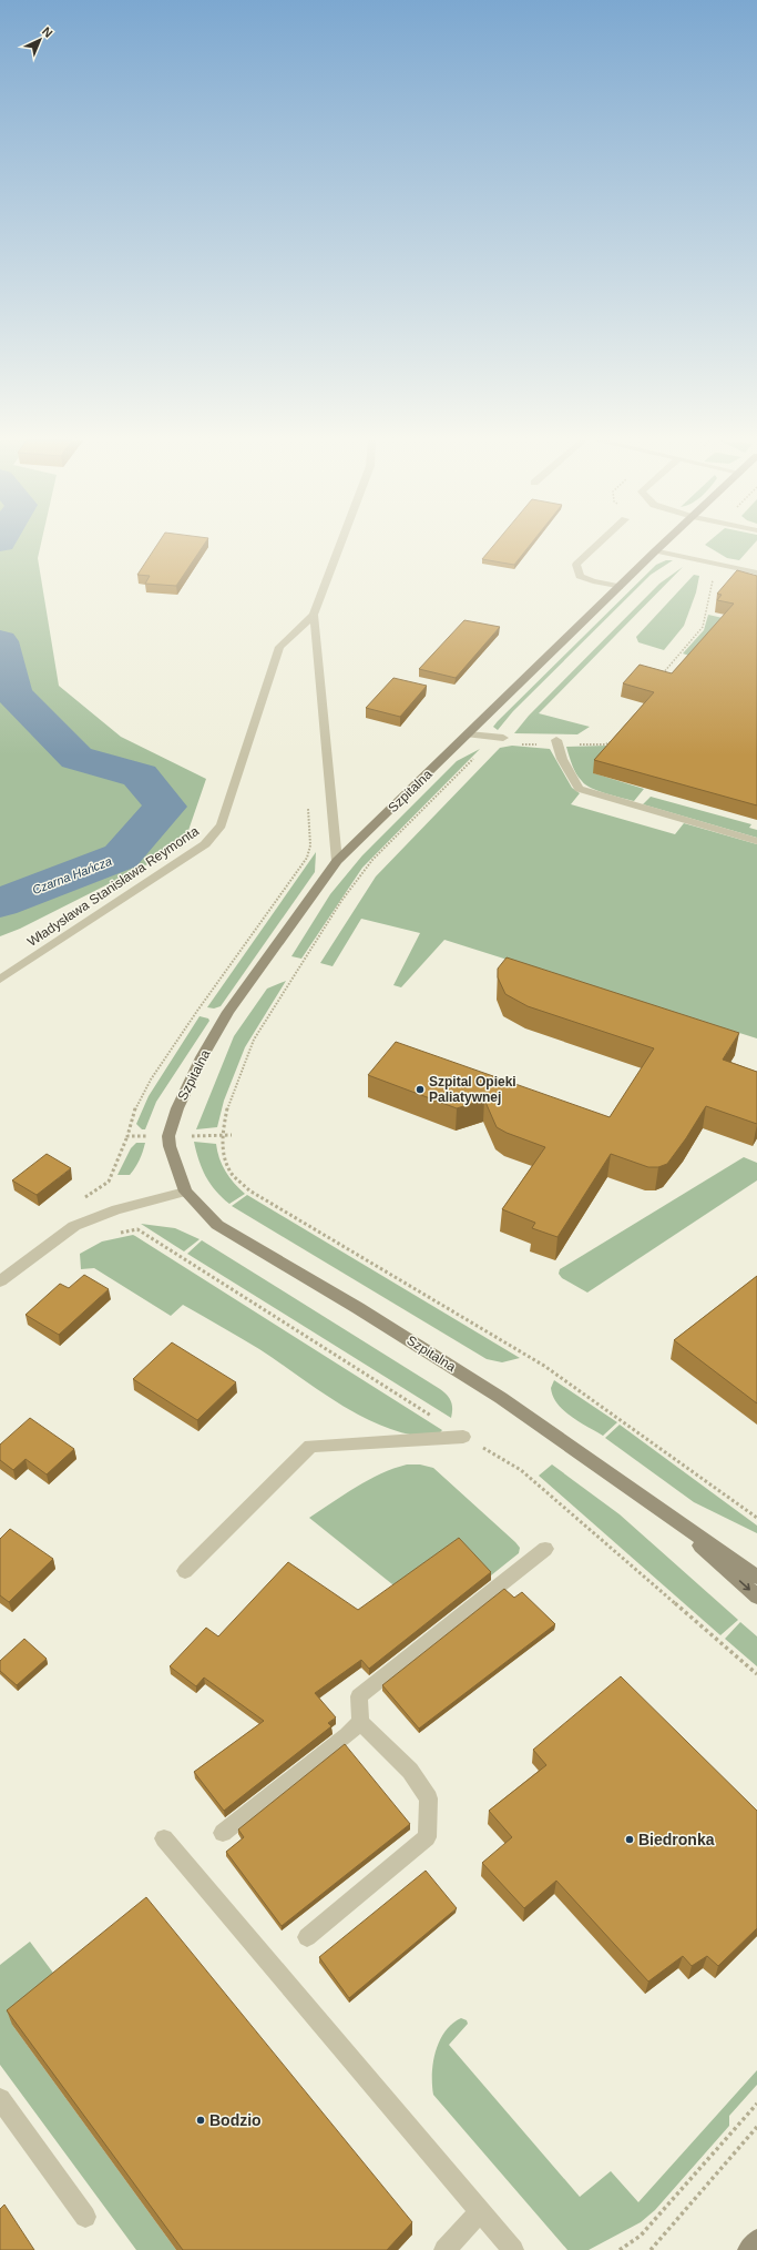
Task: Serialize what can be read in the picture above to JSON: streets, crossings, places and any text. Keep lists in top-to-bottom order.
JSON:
{
  "streets": {
    "street": ["Szpitalna", "Władysława Stanisława Reymonta"]
  },
  "crossings": [
    ["Szpitalna", "Władysława Stanisława Reymonta"]
  ],
  "water": ["Czarna Hańcza"],
  "places": ["Szpital Opieki Paliatywnej", "Biedronka", "Bodzio"],
  "north": "top right"
}
